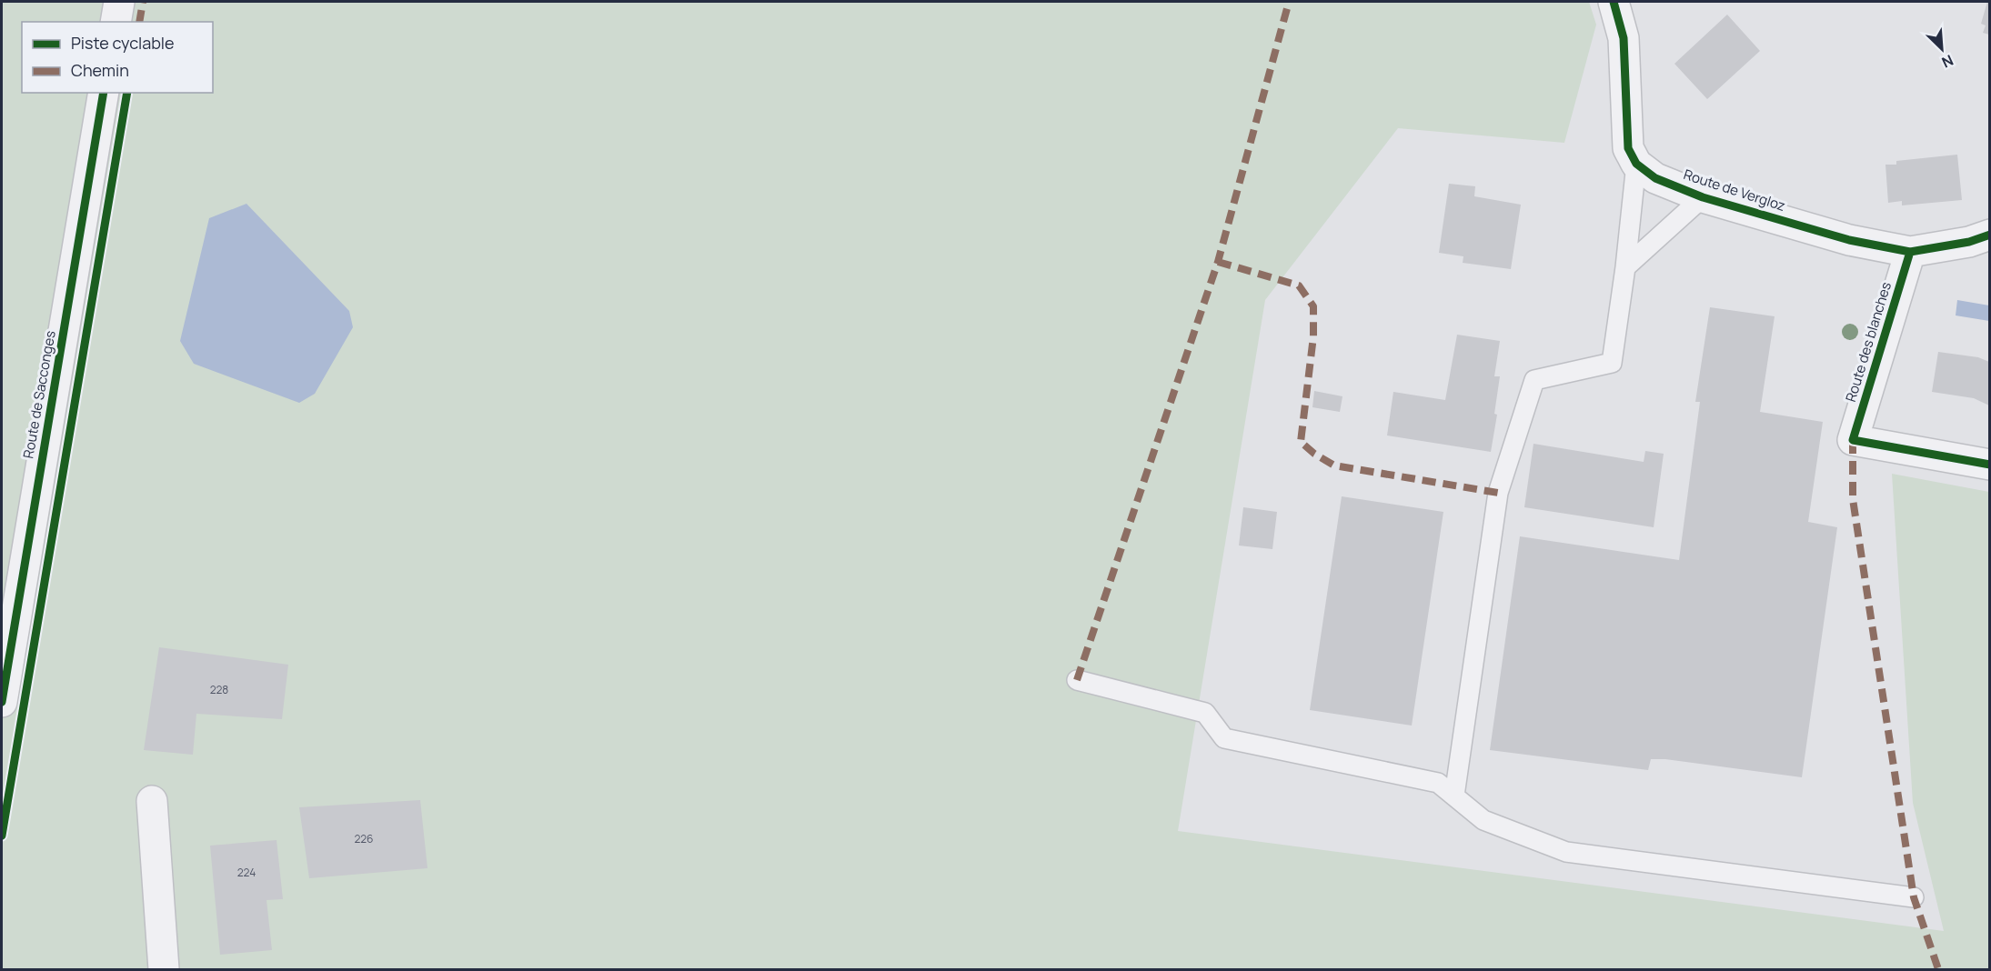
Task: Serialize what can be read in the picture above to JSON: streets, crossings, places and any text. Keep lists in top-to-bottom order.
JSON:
{
  "streets": {
    "street": ["Route de Vergloz", "Route des blanches", "Route de Sacconges"]
  },
  "crossings": [
    ["Route de Vergloz", "Route des blanches"]
  ],
  "house_numbers": ["228", "226", "224"],
  "legend": ["Piste cyclable", "Chemin"],
  "north": "bottom right"
}
